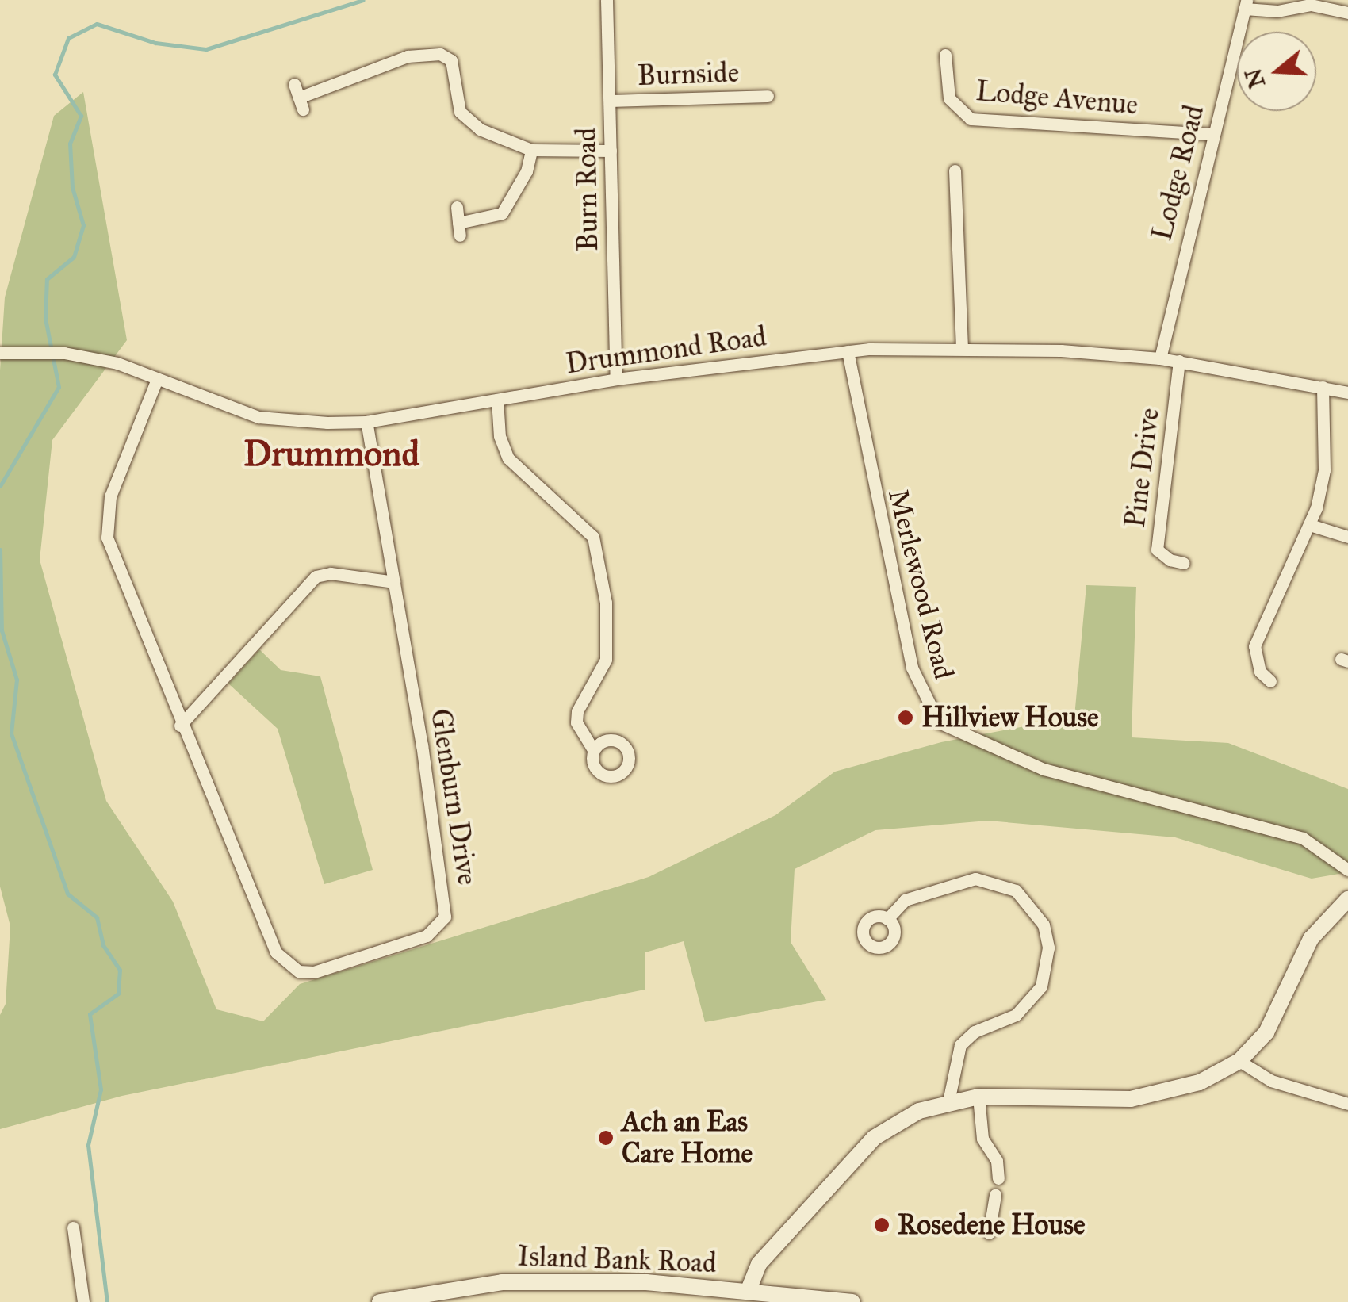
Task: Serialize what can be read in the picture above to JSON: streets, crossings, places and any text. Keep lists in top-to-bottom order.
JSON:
{
  "streets": {
    "street": [
      "Burnside",
      "Lodge Avenue",
      "Lodge Road",
      "Burn Road",
      "Drummond Road",
      "Pine Drive",
      "Merlewood Road",
      "Glenburn Drive",
      "Island Bank Road"
    ]
  },
  "crossings": [
    ["Burnside", "Burn Road"],
    ["Lodge Avenue", "Lodge Road"],
    ["Lodge Road", "Drummond Road"],
    ["Burn Road", "Drummond Road"],
    ["Drummond Road", "Pine Drive"],
    ["Drummond Road", "Merlewood Road"],
    ["Drummond Road", "Glenburn Drive"]
  ],
  "districts": ["Drummond"],
  "places": ["Hillview House", "Ach an Eas Care Home", "Rosedene House"],
  "north": "left"
}
